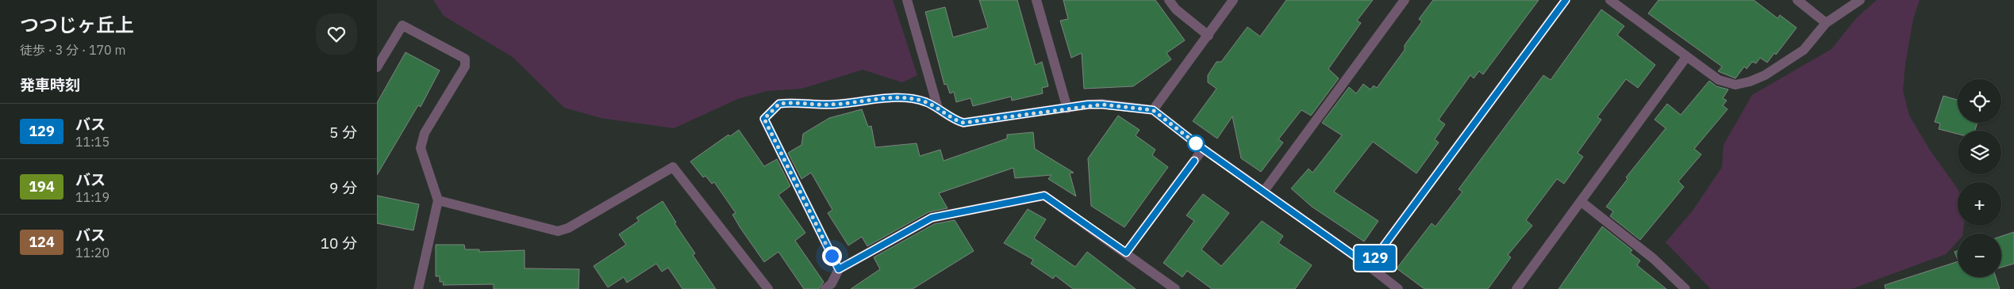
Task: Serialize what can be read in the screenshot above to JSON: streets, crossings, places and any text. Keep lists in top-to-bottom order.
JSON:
{
  "lines": ["bus line 129"],
  "page": {
    "heading": [
      ["つつじヶ丘上", "徒歩 · 3 分 · 170 m"],
      "発車時刻"
    ],
    "on_map": "129",
    "map_buttons": ["+", "−"],
    "list": [
      {
        "mark": "129",
        "name": "バス",
        "note": "11:15",
        "value": "5 分"
      },
      {
        "mark": "194",
        "name": "バス",
        "note": "11:19",
        "value": "9 分"
      },
      {
        "mark": "124",
        "name": "バス",
        "note": "11:20",
        "value": "10 分"
      }
    ]
  }
}
